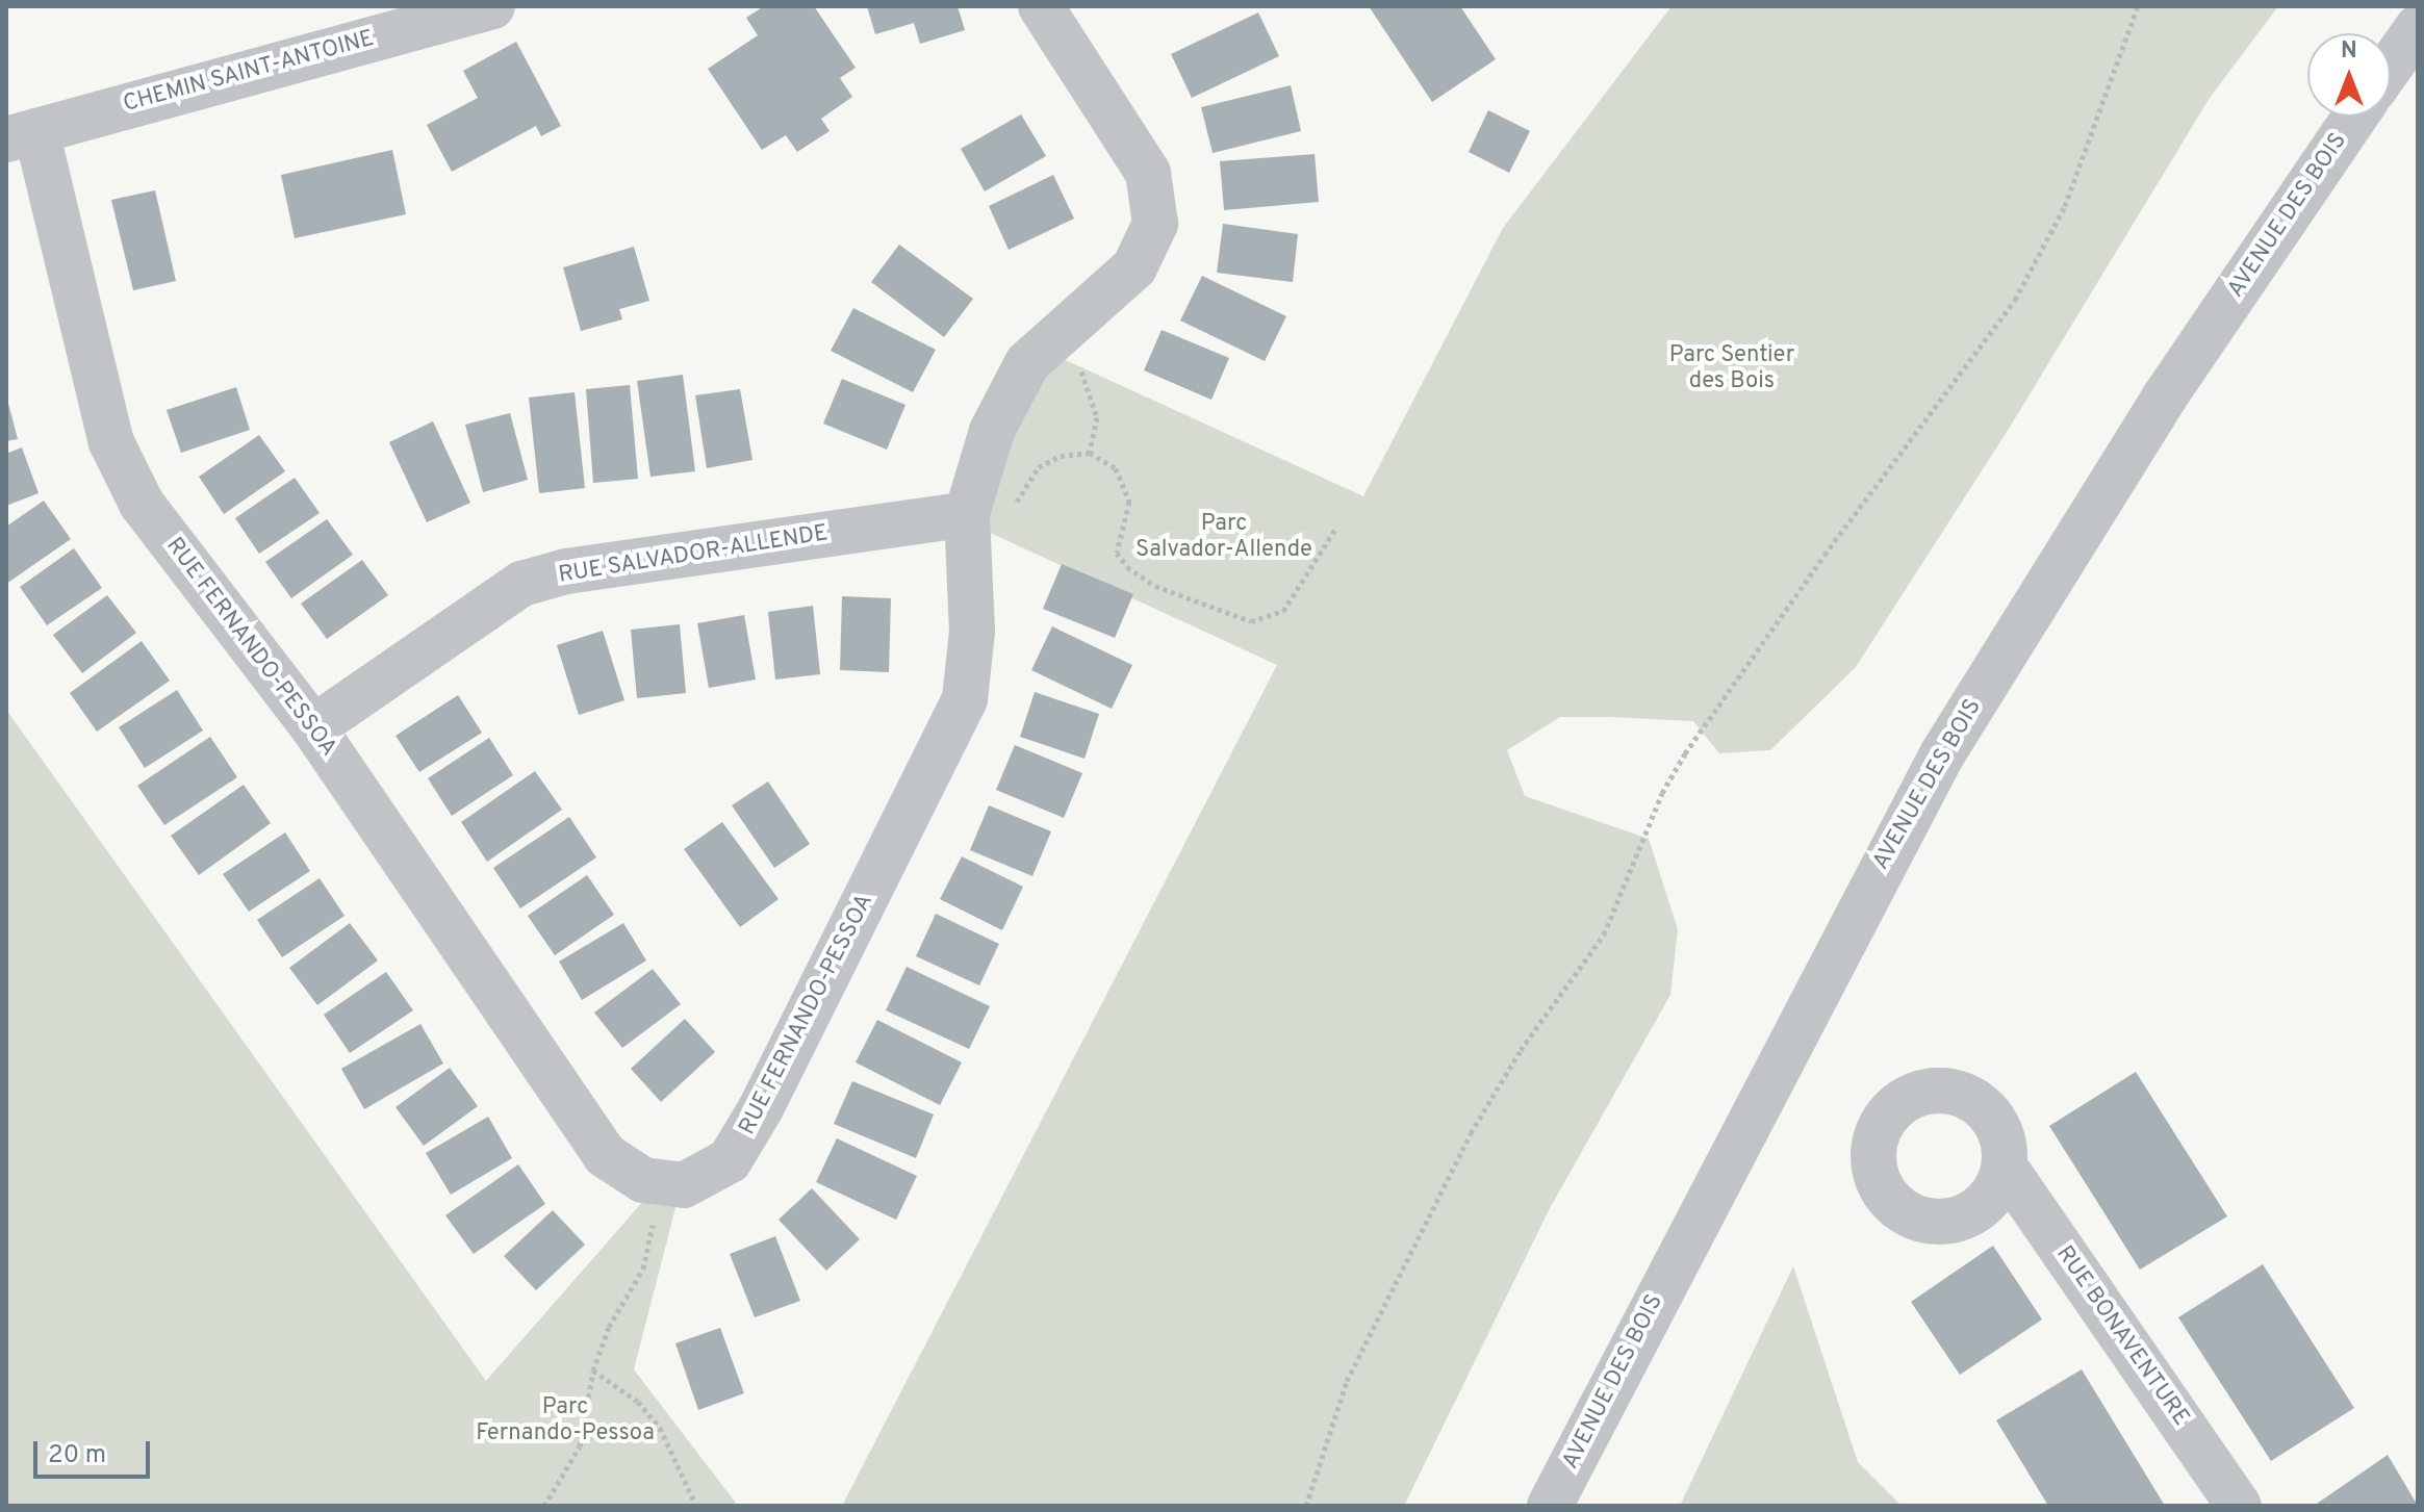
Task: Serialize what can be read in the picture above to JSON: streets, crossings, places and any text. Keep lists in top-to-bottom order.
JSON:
{
  "streets": {
    "street": [
      "CHEMIN SAINT-ANTOINE",
      "AVENUE DES BOIS",
      "RUE SALVADOR-ALLENDE",
      "RUE FERNANDO-PESSOA",
      "RUE BONAVENTURE"
    ]
  },
  "crossings": [
    ["CHEMIN SAINT-ANTOINE", "RUE FERNANDO-PESSOA"],
    ["RUE SALVADOR-ALLENDE", "RUE FERNANDO-PESSOA"]
  ],
  "parks": ["Parc Sentier des Bois", "Parc Salvador-Allende", "Parc Fernando-Pessoa"],
  "scale_bar": "20 m",
  "north": "top"
}
